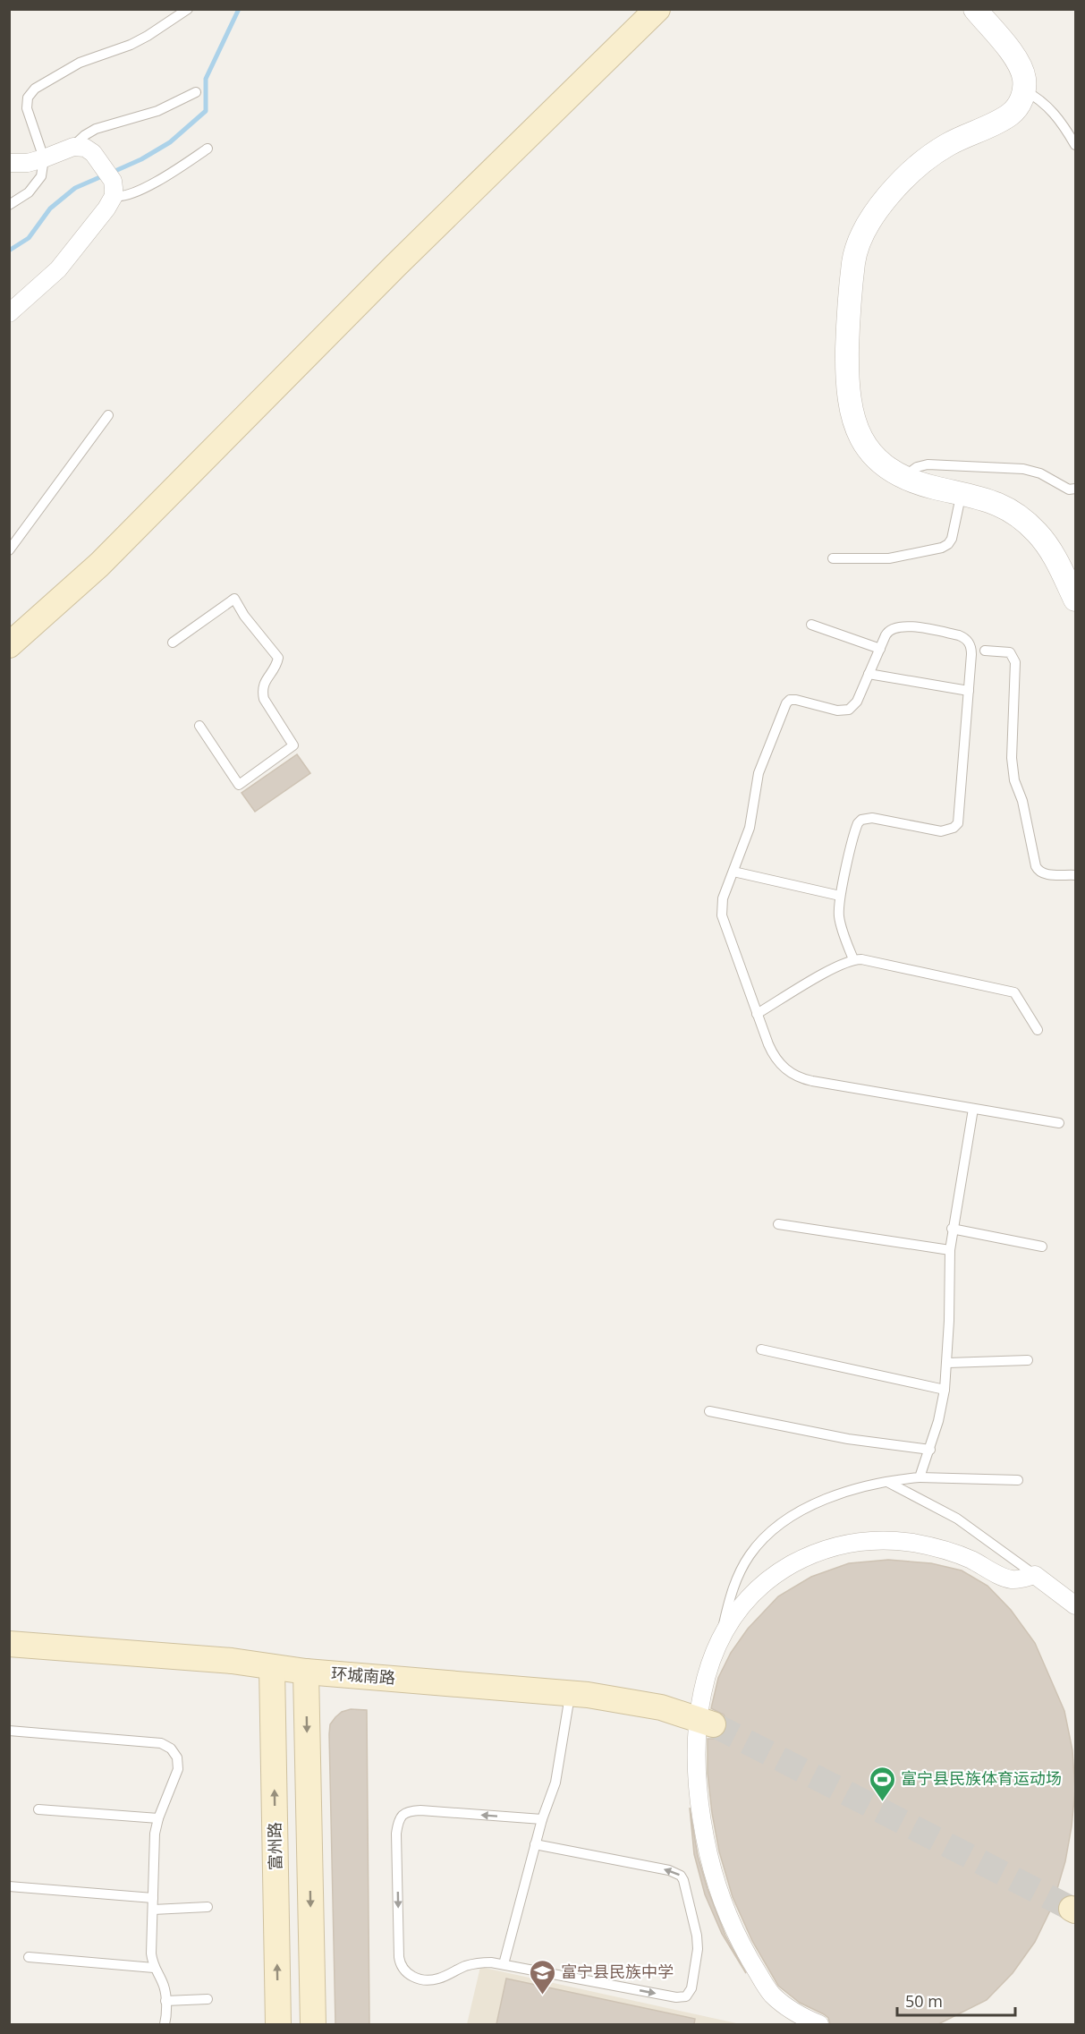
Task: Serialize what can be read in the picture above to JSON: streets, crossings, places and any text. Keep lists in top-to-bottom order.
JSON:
{
  "streets": {
    "main road": ["环城南路", "富州路"]
  },
  "crossings": [
    ["环城南路", "富州路"]
  ],
  "places": {
    "sports": ["富宁县民族体育运动场"],
    "school or university": ["富宁县民族中学"]
  },
  "scale_bar": "50 m"
}
